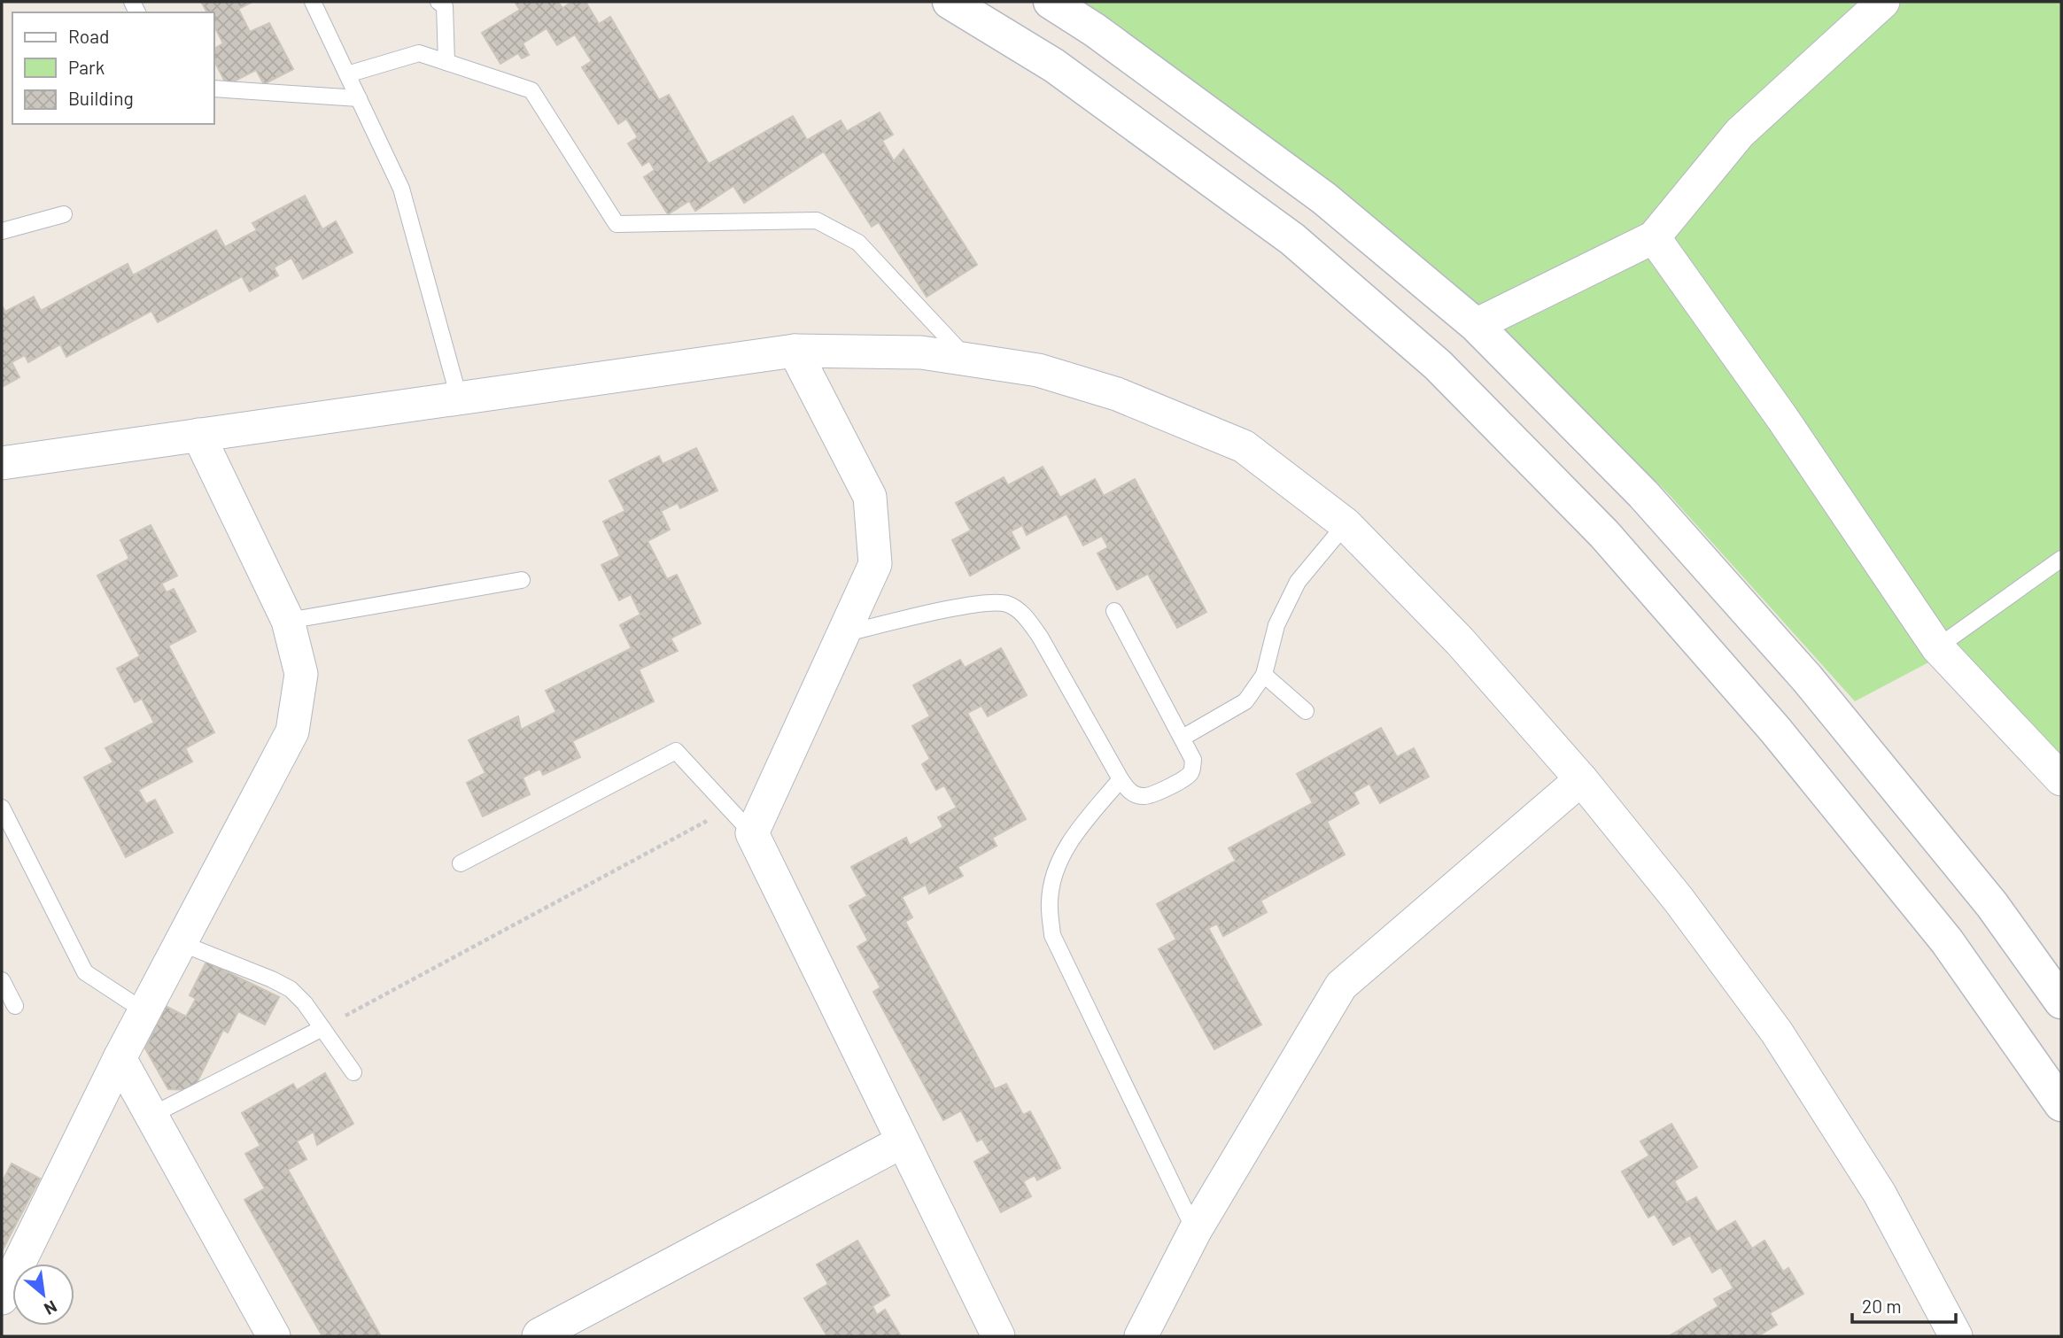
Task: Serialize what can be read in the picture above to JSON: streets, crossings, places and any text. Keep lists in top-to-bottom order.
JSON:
{
  "legend": ["Road", "Park", "Building"],
  "scale_bar": "20 m",
  "north": "bottom right"
}
